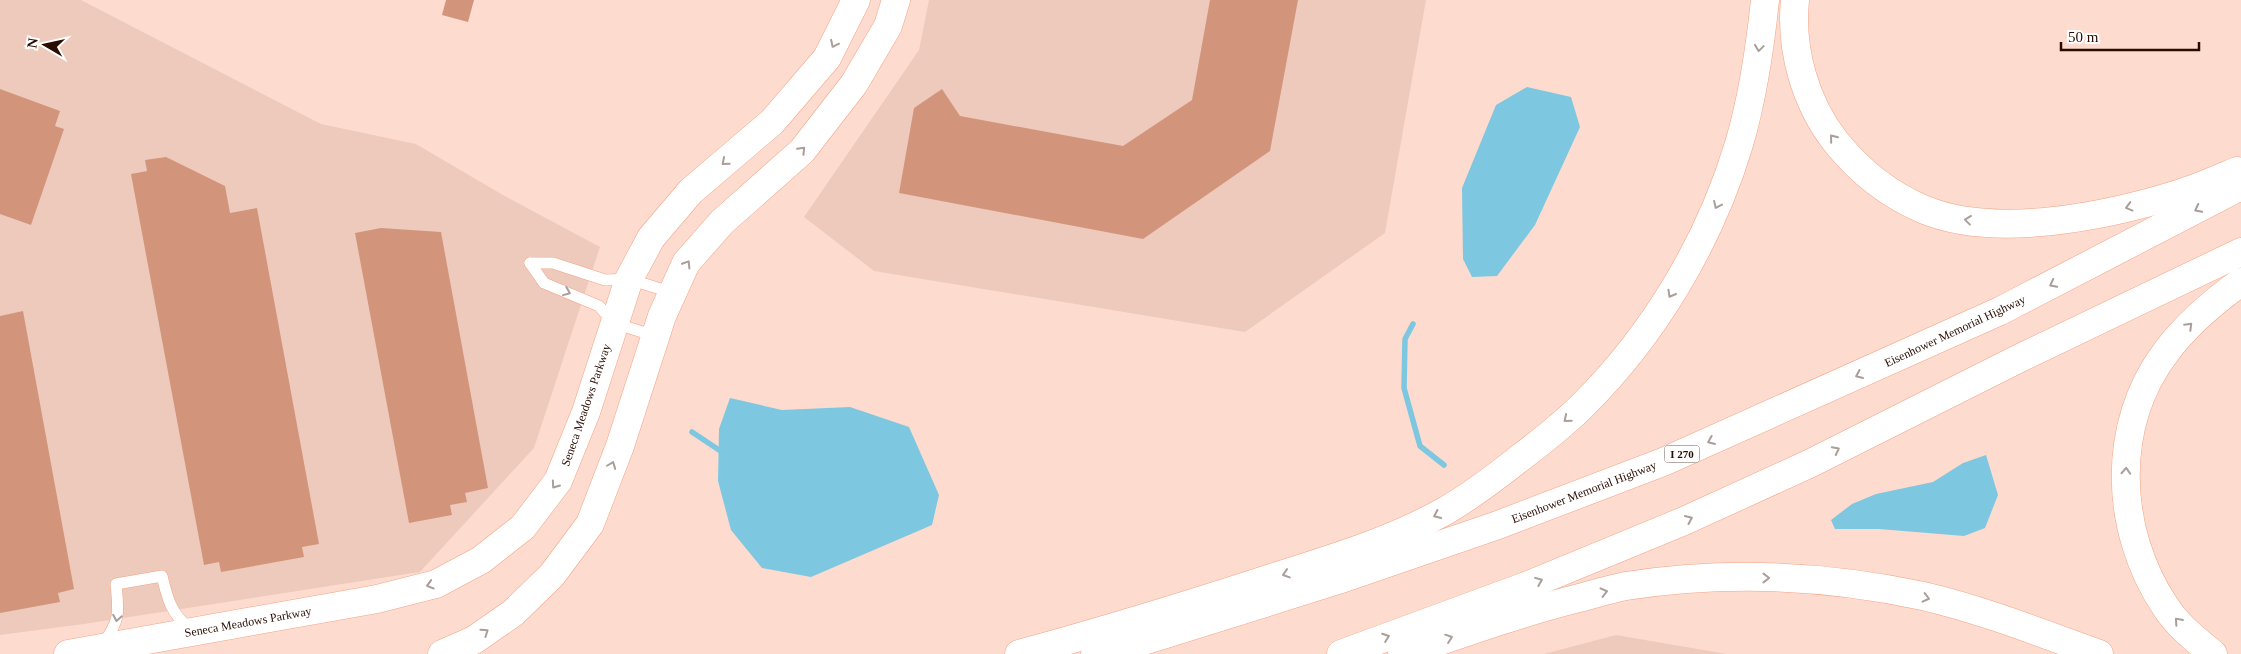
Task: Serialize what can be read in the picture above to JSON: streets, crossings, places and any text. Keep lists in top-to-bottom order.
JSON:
{
  "streets": {
    "main road": ["Eisenhower Memorial Highway", "Seneca Meadows Parkway", "I 270"]
  },
  "scale_bar": "50 m",
  "north": "left"
}
